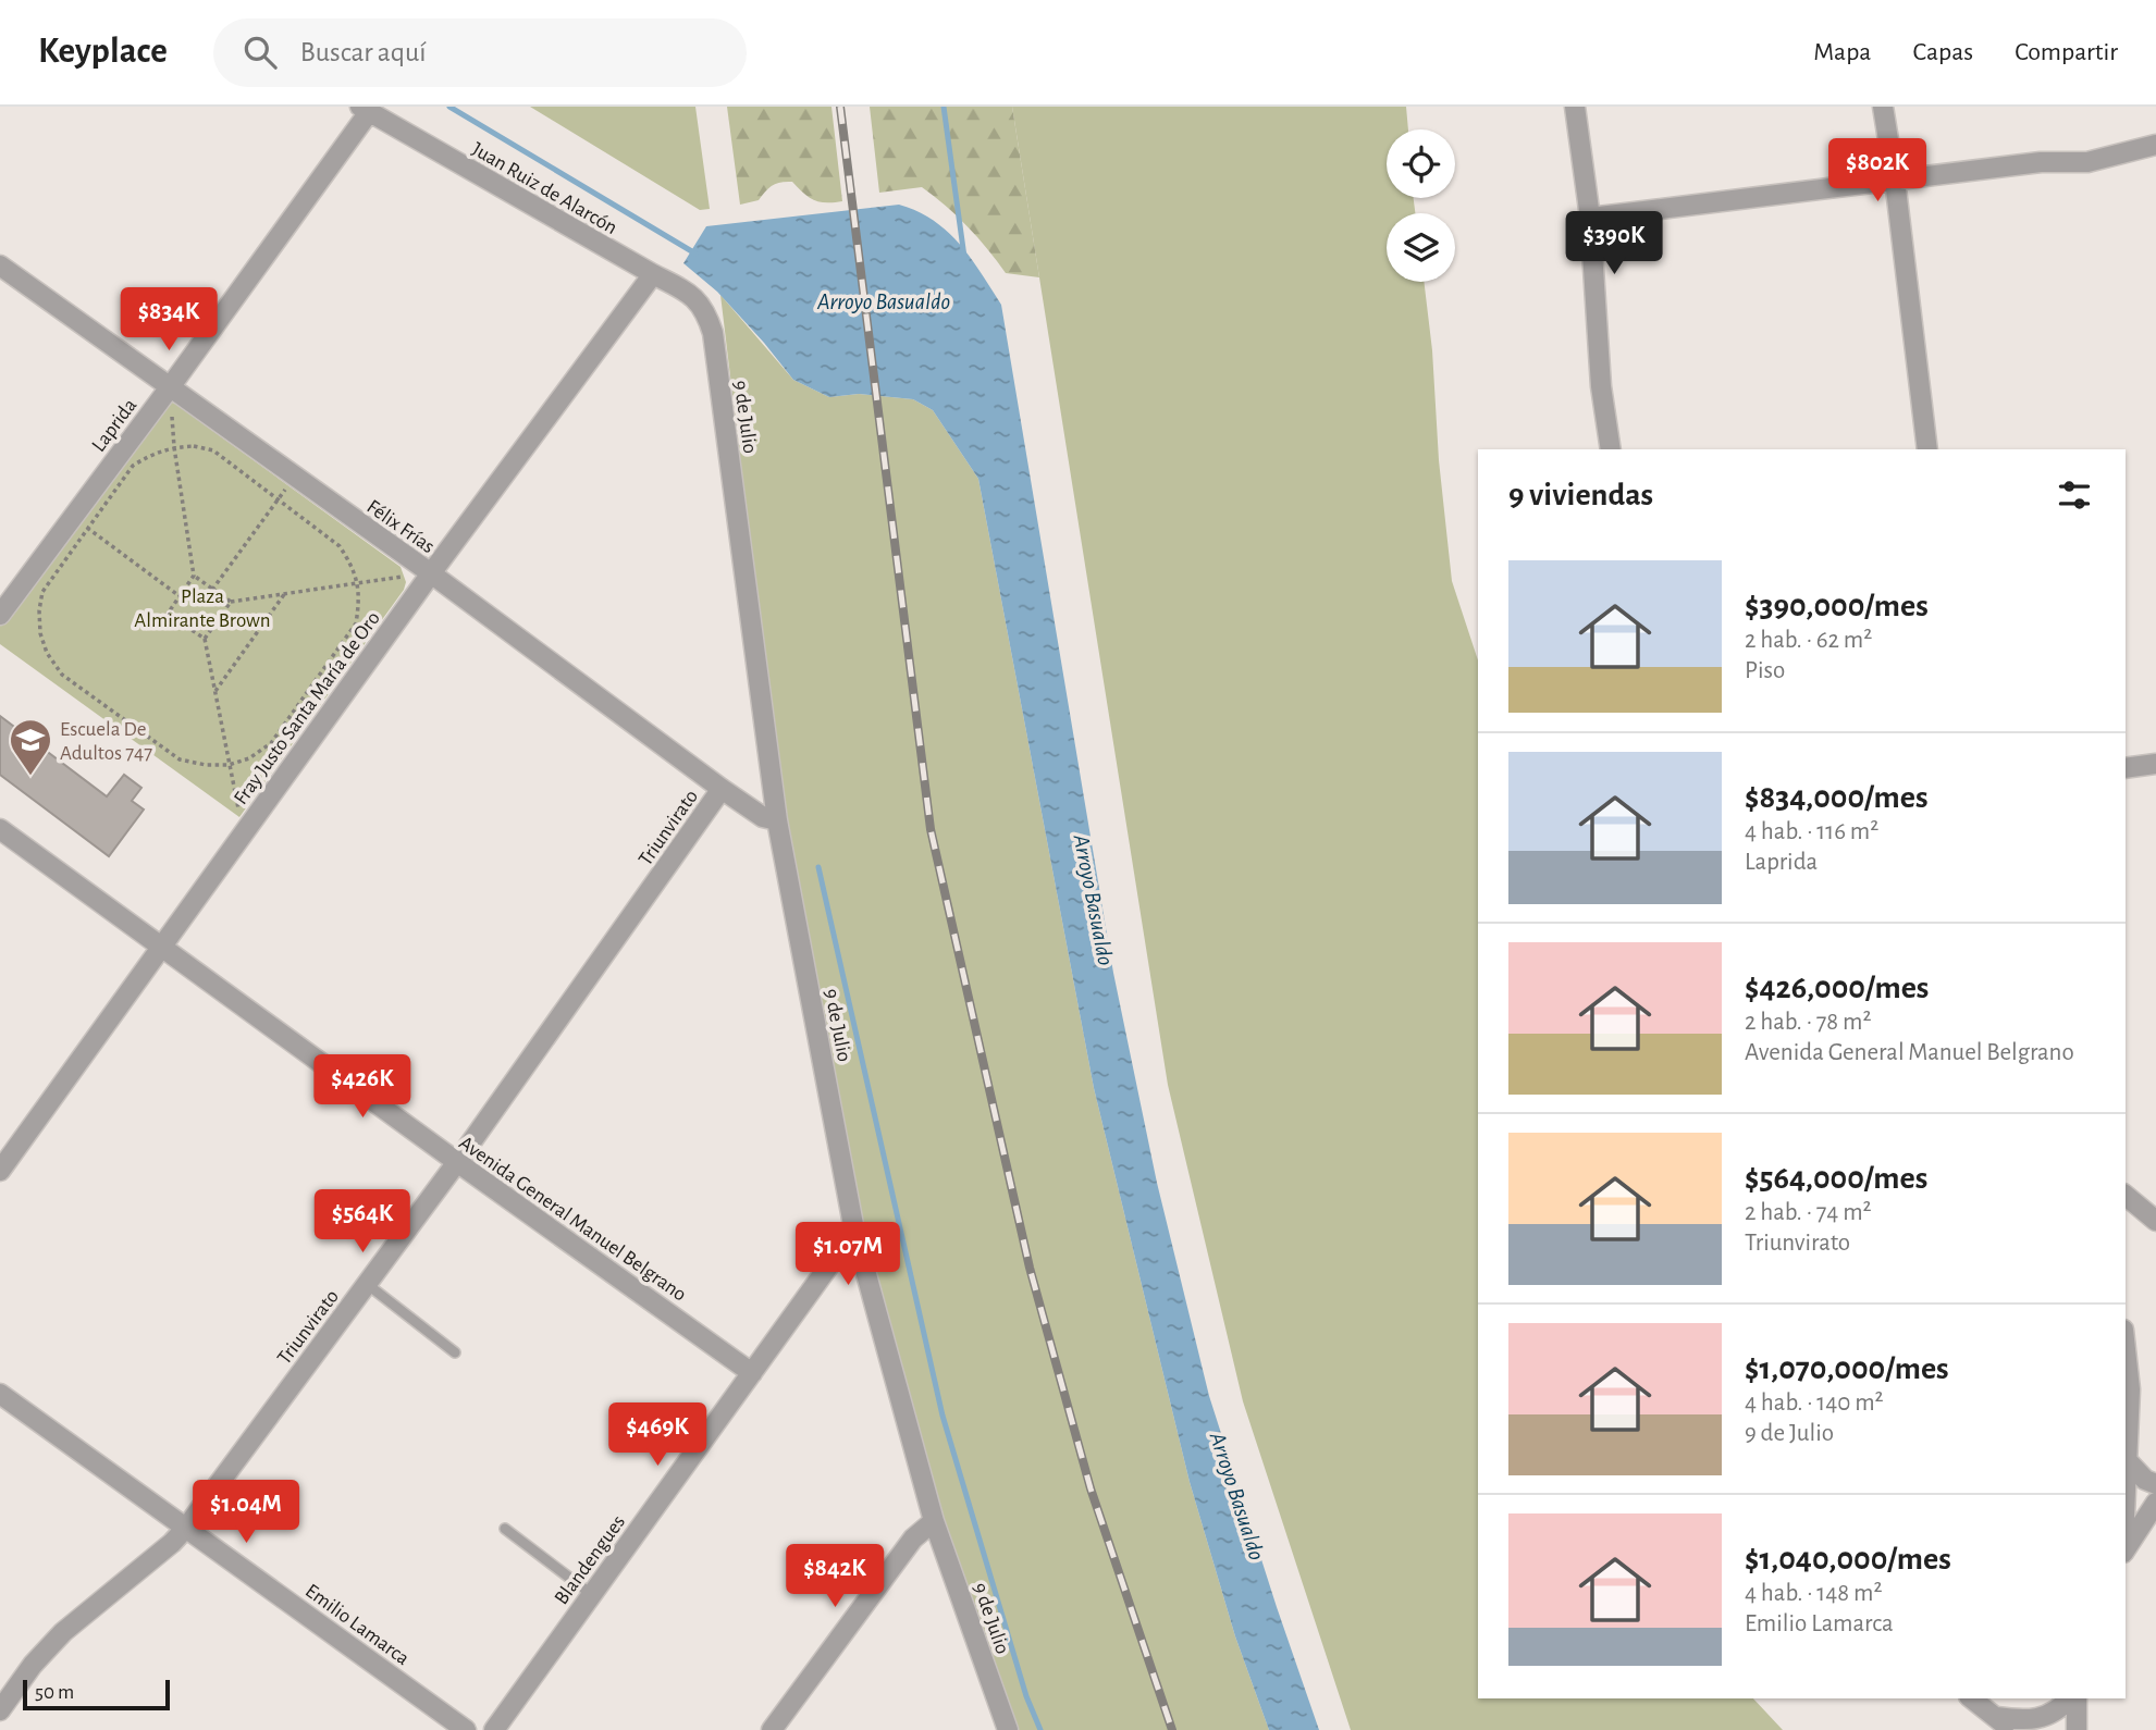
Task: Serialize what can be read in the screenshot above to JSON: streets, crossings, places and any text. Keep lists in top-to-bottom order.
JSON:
{
  "streets": {
    "street": [
      "Juan Ruiz de Alarcón",
      "9 de Julio",
      "Laprida",
      "Félix Frías",
      "Fray Justo Santa María de Oro",
      "Triunvirato",
      "Avenida General Manuel Belgrano",
      "Blandengues",
      "Emilio Lamarca"
    ]
  },
  "crossings": [
    ["Juan Ruiz de Alarcón", "9 de Julio"],
    ["Juan Ruiz de Alarcón", "Laprida"],
    ["Juan Ruiz de Alarcón", "Fray Justo Santa María de Oro"],
    ["9 de Julio", "Félix Frías"],
    ["9 de Julio", "Blandengues"],
    ["Laprida", "Félix Frías"],
    ["Félix Frías", "Fray Justo Santa María de Oro"],
    ["Félix Frías", "Triunvirato"],
    ["Fray Justo Santa María de Oro", "Avenida General Manuel Belgrano"],
    ["Triunvirato", "Avenida General Manuel Belgrano"],
    ["Triunvirato", "Emilio Lamarca"],
    ["Avenida General Manuel Belgrano", "Blandengues"]
  ],
  "water": ["Arroyo Basualdo"],
  "parks": ["Plaza Almirante Brown"],
  "places": {
    "school or university": ["Escuela De Adultos 747"]
  },
  "scale_bar": "50 m",
  "page": {
    "header": "Keyplace",
    "search": "Buscar aquí",
    "nav": ["Mapa", "Capas", "Compartir"],
    "price": [
      "$802K",
      "$390K",
      "$834K",
      "$426K",
      "$564K",
      "$1.07M",
      "$469K",
      "$1.04M",
      "$842K"
    ],
    "heading": "9 viviendas",
    "list": [
      {
        "name": "$390,000/mes",
        "note": "2 hab. · 62 m² · Piso"
      },
      {
        "name": "$834,000/mes",
        "note": "4 hab. · 116 m² · Laprida"
      },
      {
        "name": "$426,000/mes",
        "note": "2 hab. · 78 m² · Avenida General Manuel Belgrano"
      },
      {
        "name": "$564,000/mes",
        "note": "2 hab. · 74 m² · Triunvirato"
      },
      {
        "name": "$1,070,000/mes",
        "note": "4 hab. · 140 m² · 9 de Julio"
      },
      {
        "name": "$1,040,000/mes",
        "note": "4 hab. · 148 m² · Emilio Lamarca"
      }
    ],
    "scale": "50 m"
  }
}
